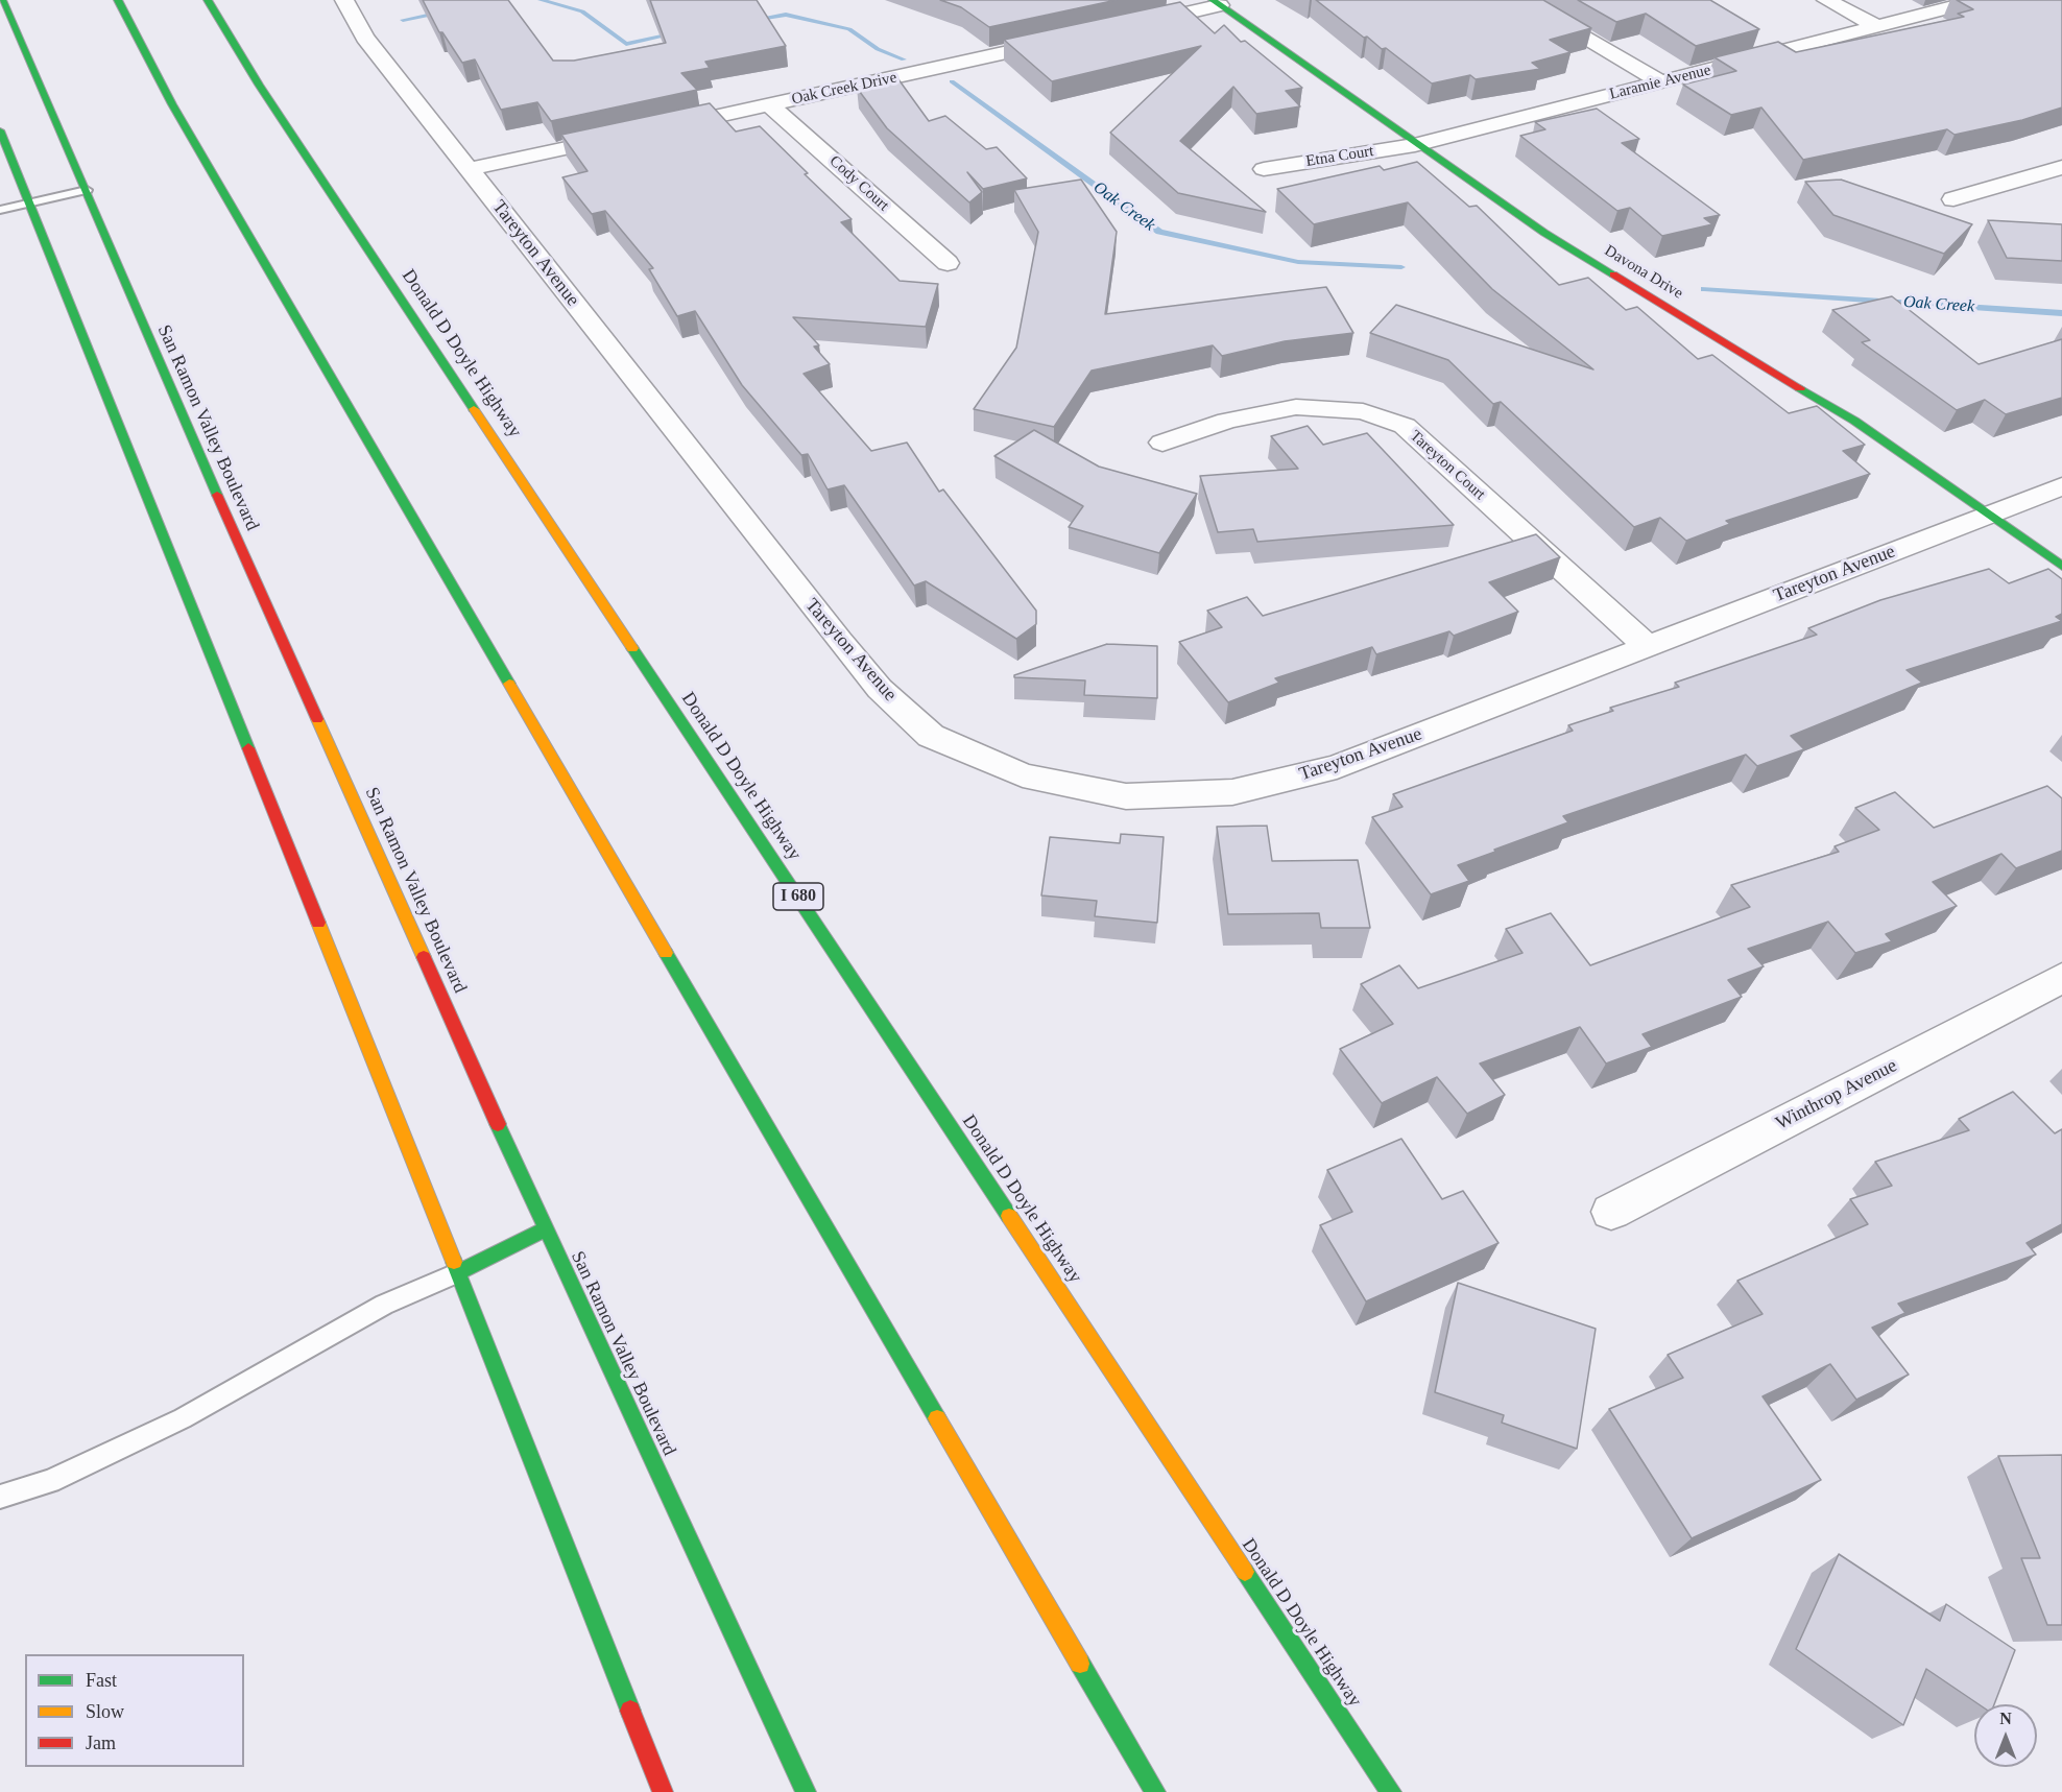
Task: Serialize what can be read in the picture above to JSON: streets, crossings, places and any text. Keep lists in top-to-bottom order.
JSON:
{
  "streets": {
    "main road": [
      "Davona Drive",
      "Donald D Doyle Highway",
      "San Ramon Valley Boulevard",
      "I 680"
    ],
    "street": [
      "Laramie Avenue",
      "Oak Creek Drive",
      "Etna Court",
      "Cody Court",
      "Tareyton Avenue",
      "Tareyton Court",
      "Winthrop Avenue"
    ]
  },
  "crossings": [
    ["Laramie Avenue", "Etna Court"],
    ["Laramie Avenue", "Davona Drive"],
    ["Oak Creek Drive", "Cody Court"],
    ["Etna Court", "Davona Drive"],
    ["Tareyton Avenue", "Davona Drive"],
    ["Tareyton Avenue", "Tareyton Court"]
  ],
  "water": ["Oak Creek"],
  "legend": ["Fast", "Slow", "Jam"],
  "north": "top"
}
